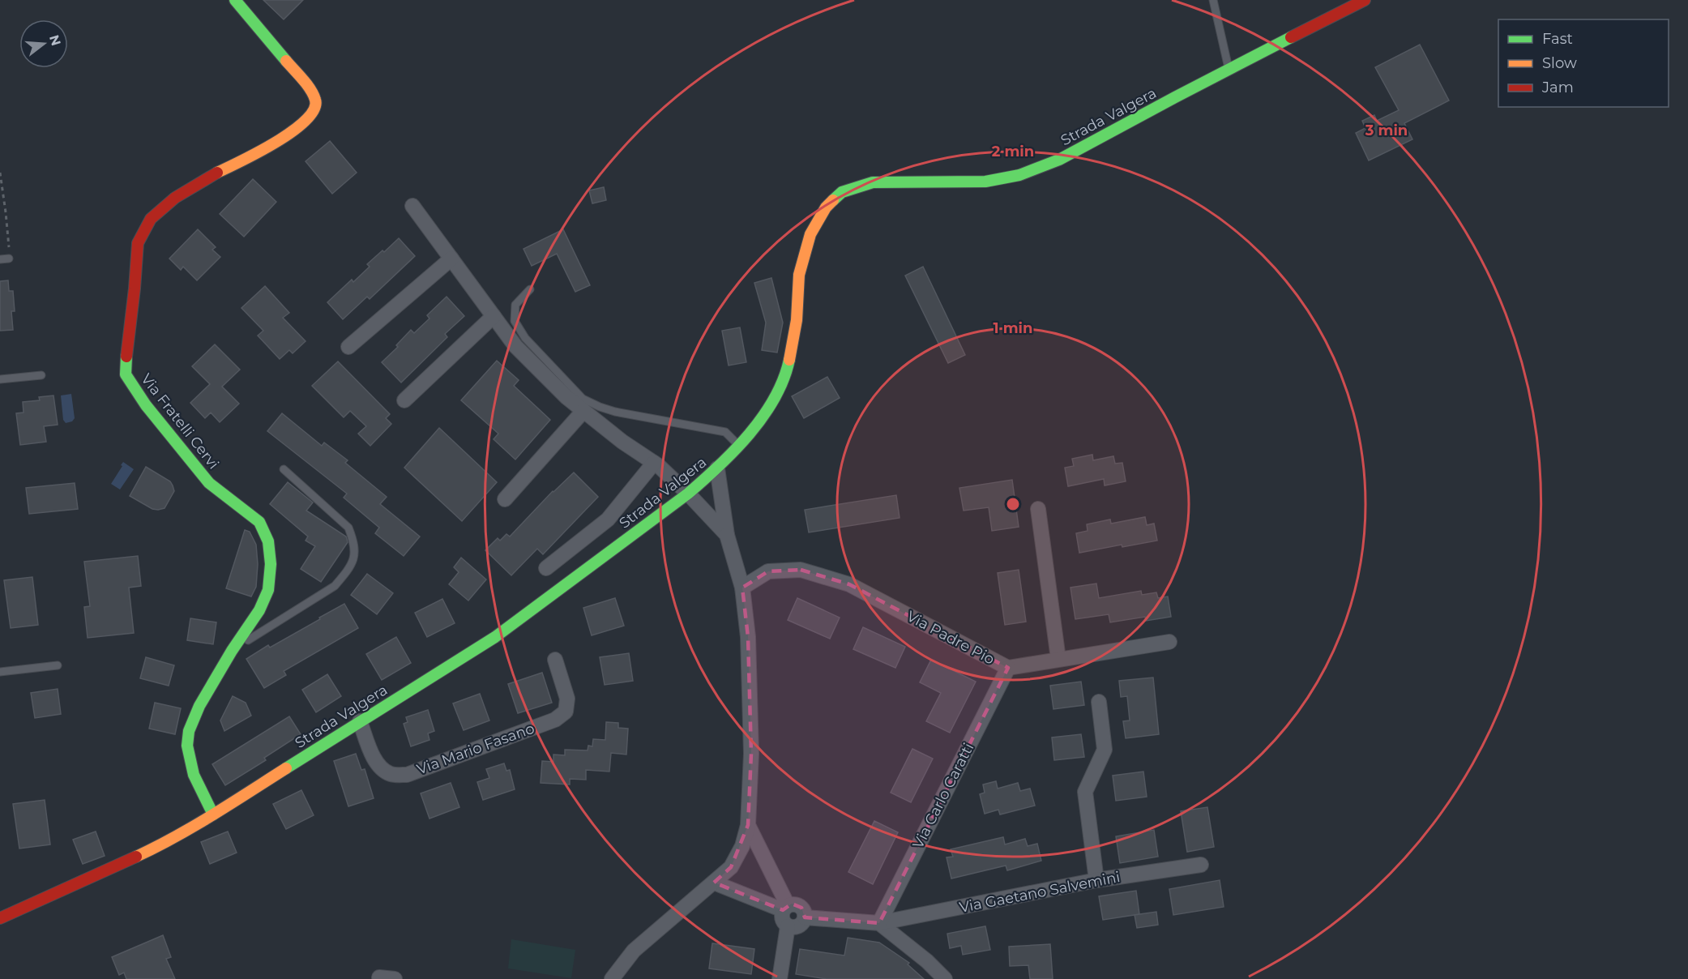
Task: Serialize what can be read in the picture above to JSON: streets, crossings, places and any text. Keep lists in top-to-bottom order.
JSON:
{
  "streets": {
    "street": [
      "Strada Valgera",
      "Via Fratelli Cervi",
      "Via Padre Pio",
      "Via Mario Fasano",
      "Via Carlo Caratti",
      "Via Gaetano Salvemini"
    ]
  },
  "crossings": [
    ["Strada Valgera", "Via Fratelli Cervi"],
    ["Strada Valgera", "Via Mario Fasano"],
    ["Via Padre Pio", "Via Carlo Caratti"],
    ["Via Carlo Caratti", "Via Gaetano Salvemini"]
  ],
  "legend": ["Fast", "Slow", "Jam"],
  "north": "right",
  "rings": ["3 min", "2 min", "1 min"]
}
